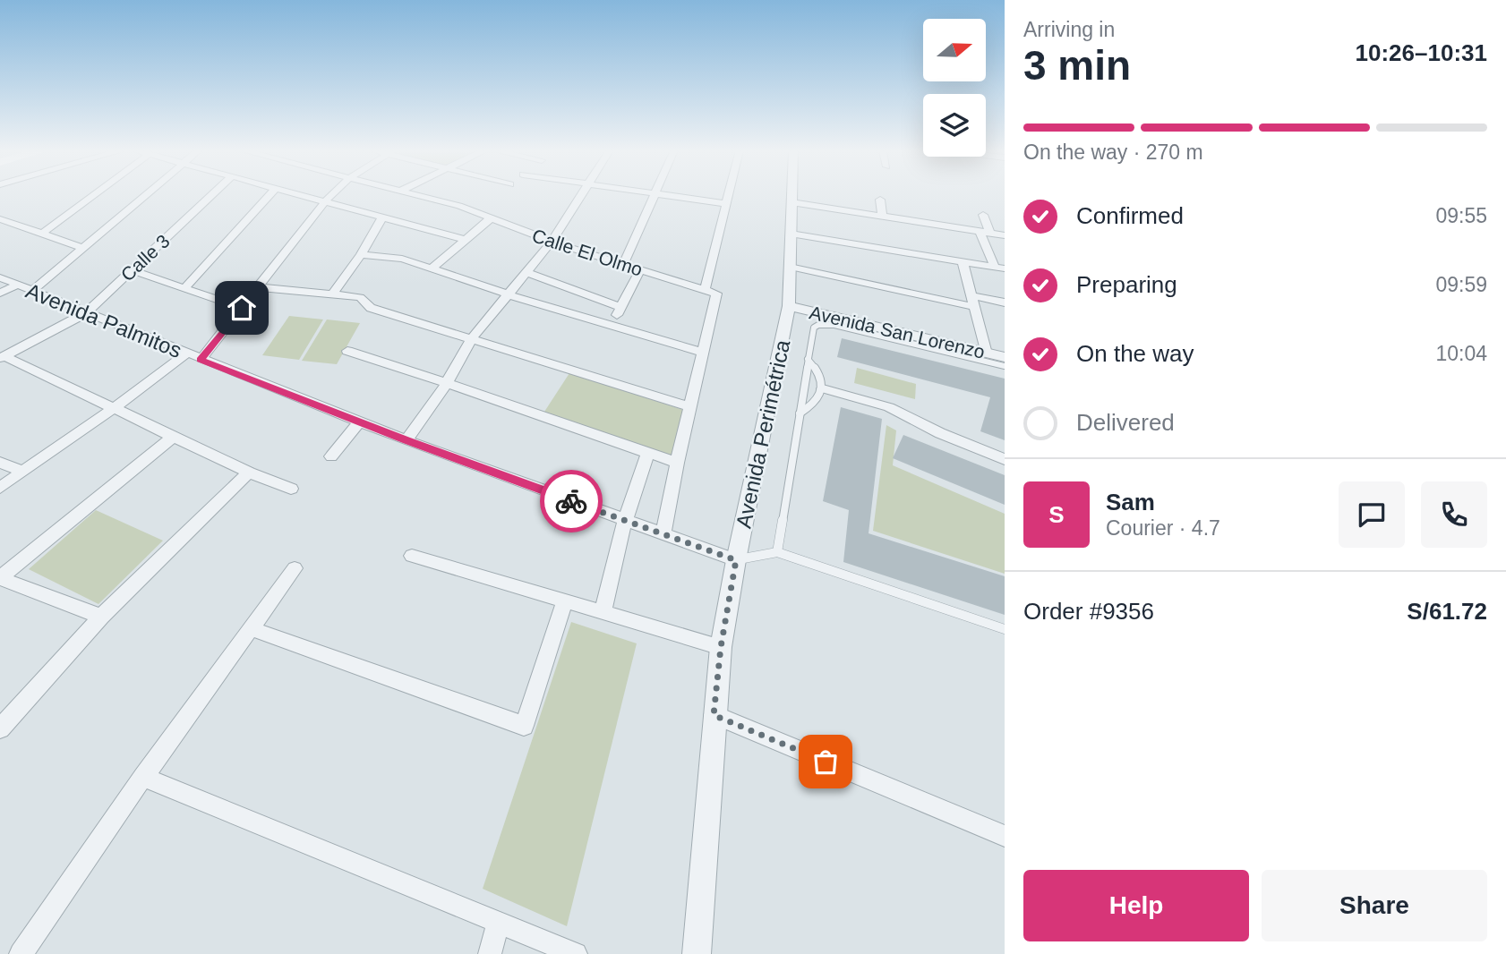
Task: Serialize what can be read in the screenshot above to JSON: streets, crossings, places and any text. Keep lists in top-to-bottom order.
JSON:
{
  "streets": {
    "street": [
      "Calle El Olmo",
      "Calle 3",
      "Avenida Palmitos",
      "Avenida San Lorenzo",
      "Avenida Perimétrica"
    ]
  },
  "crossings": [
    ["Calle 3", "Avenida Palmitos"],
    ["Avenida Palmitos", "Avenida Perimétrica"],
    ["Avenida San Lorenzo", "Avenida Perimétrica"]
  ],
  "north": "right",
  "page": {
    "heading": ["3 min", "Arriving in", "10:26–10:31"],
    "panel": [
      "Sam",
      "Courier · 4.7",
      "Order #9356",
      "S/61.72"
    ],
    "bar": "On the way · 270 m",
    "list": [
      ["Confirmed", "09:55"],
      ["Preparing", "09:59"],
      ["On the way", "10:04"],
      "Delivered"
    ],
    "round": "S",
    "buttons": ["Help", "Share"]
  }
}
